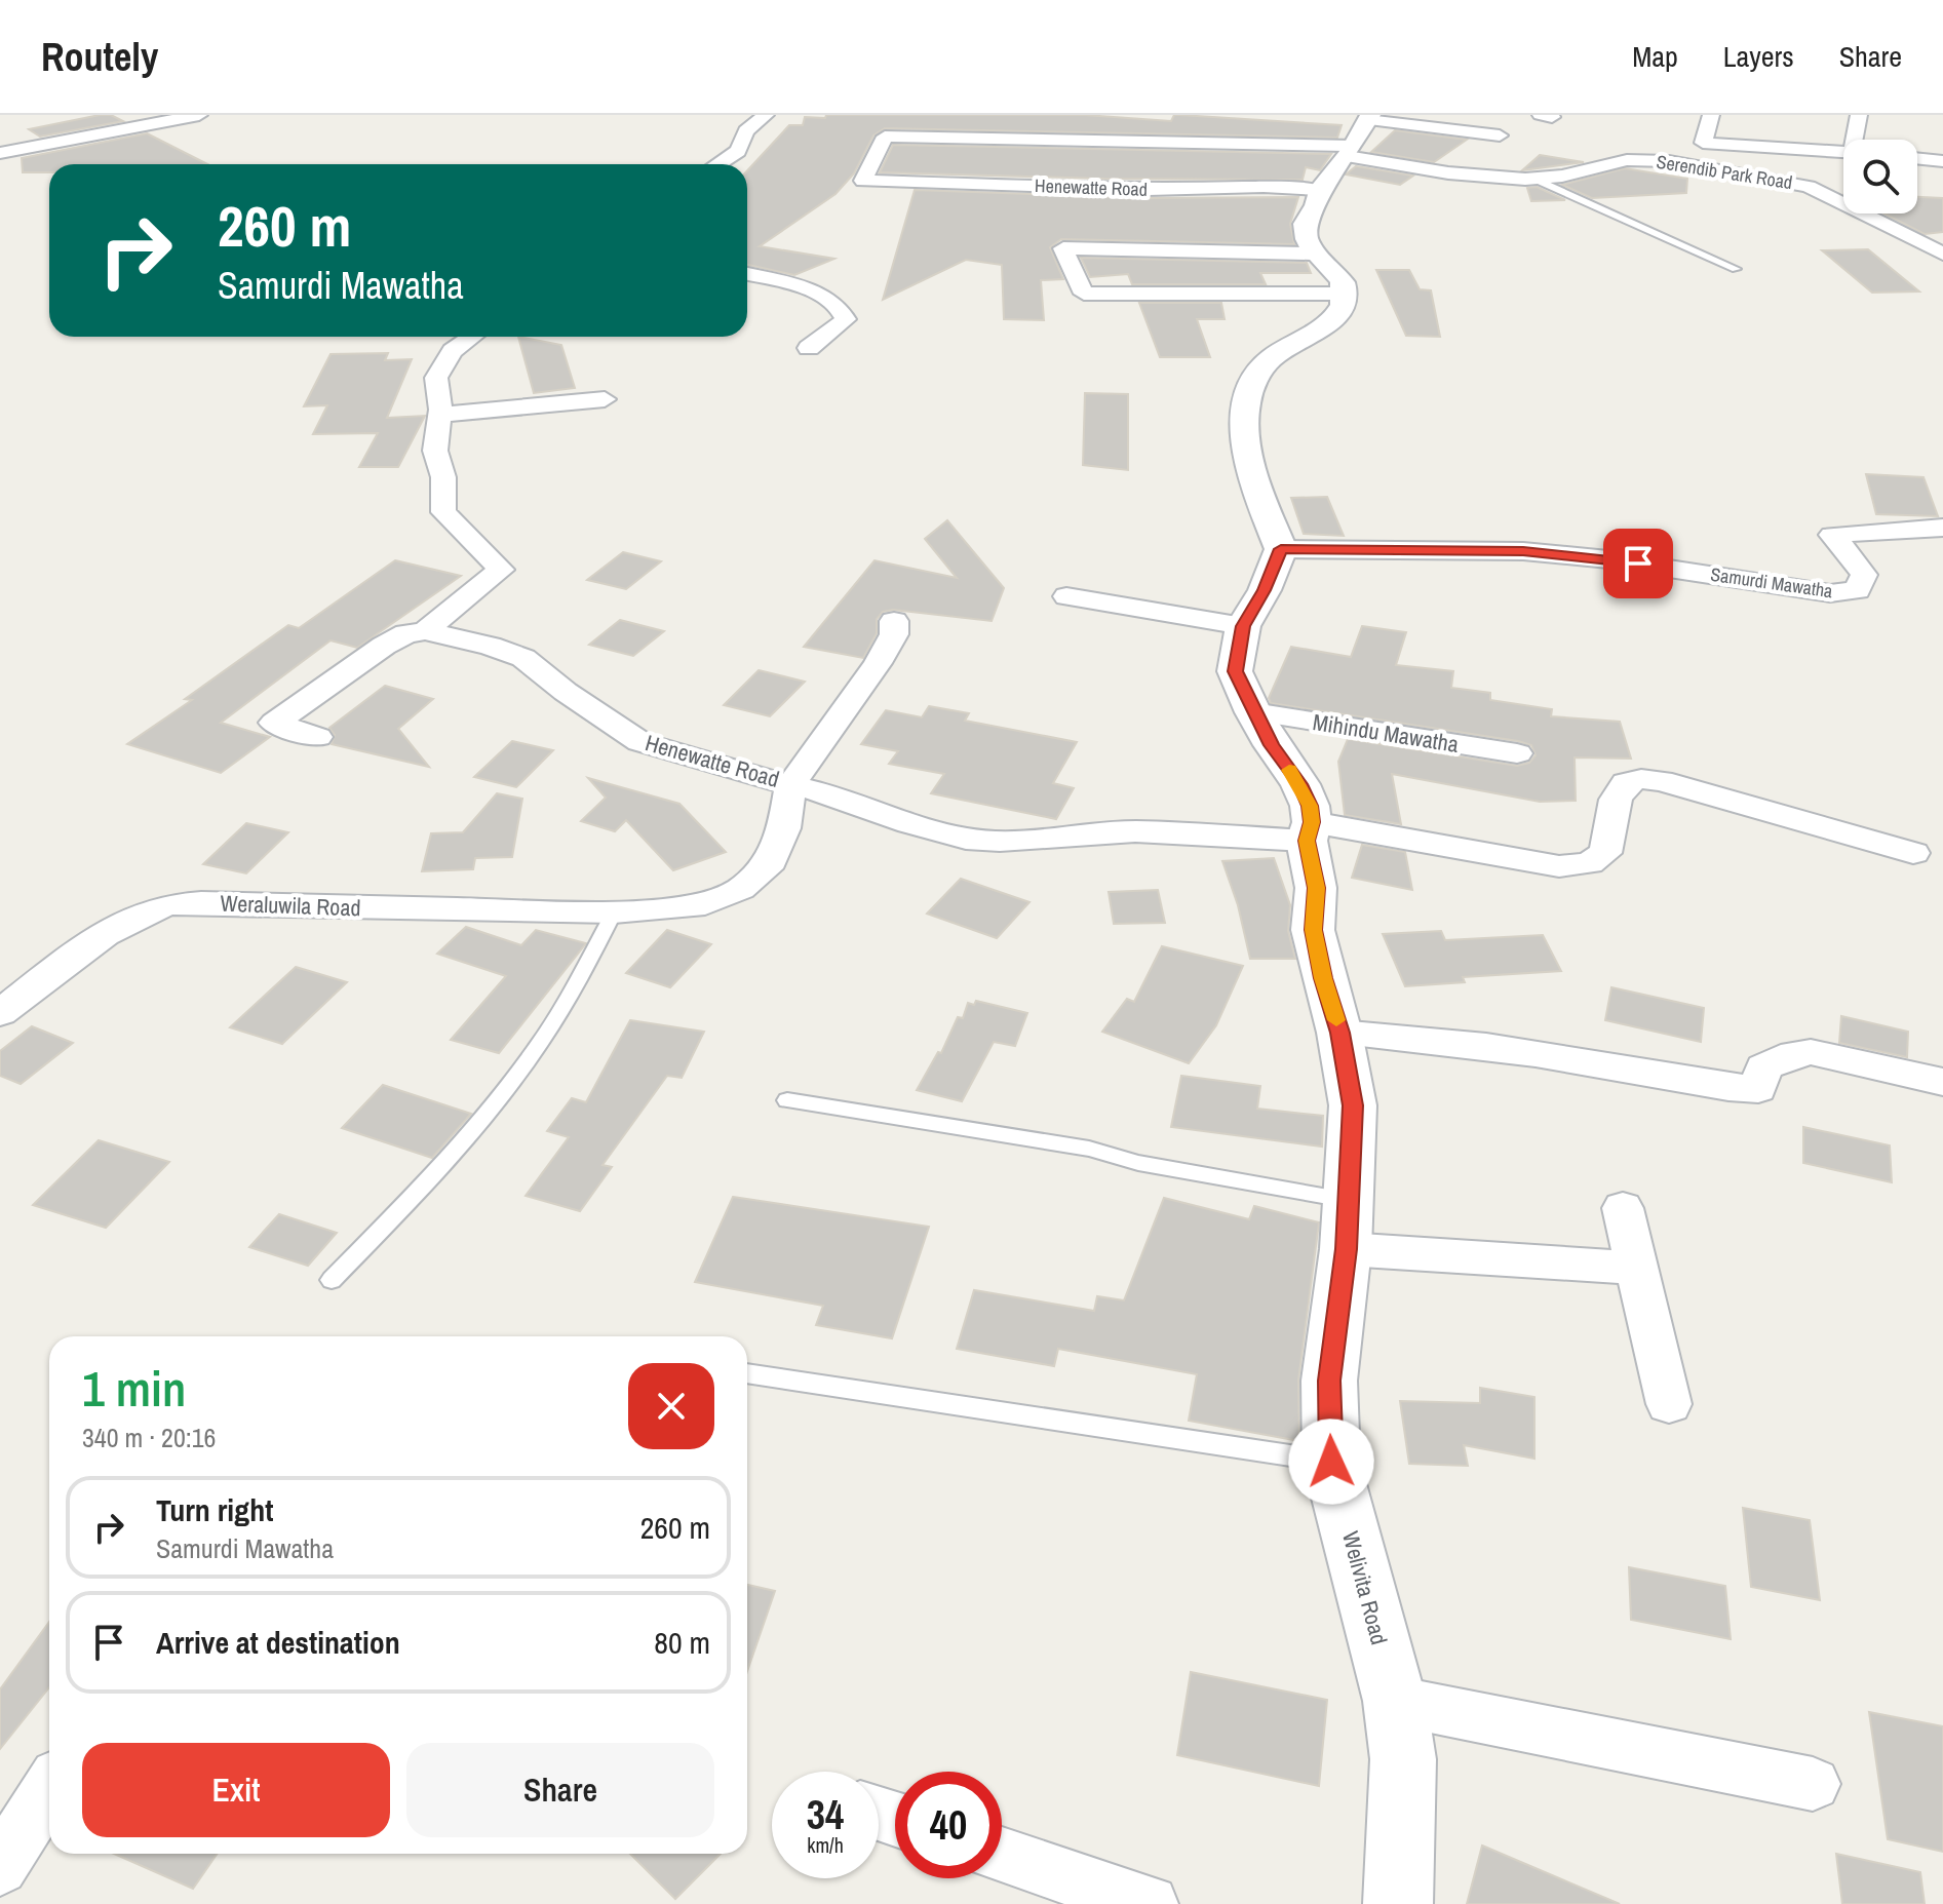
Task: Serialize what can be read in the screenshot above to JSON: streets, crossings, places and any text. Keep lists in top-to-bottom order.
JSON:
{
  "streets": {
    "street": [
      "Serendib Park Road",
      "Henewatte Road",
      "Samurdi Mawatha",
      "Mihindu Mawatha",
      "Weraluwila Road",
      "Welivita Road"
    ]
  },
  "crossings": [
    ["Henewatte Road", "Welivita Road"],
    ["Samurdi Mawatha", "Welivita Road"],
    ["Mihindu Mawatha", "Welivita Road"]
  ],
  "page": {
    "header": "Routely",
    "nav": ["Map", "Layers", "Share"],
    "turn": ["260 m", "Samurdi Mawatha"],
    "heading": ["1 min", "340 m · 20:16"],
    "list": [
      {
        "name": "Turn right",
        "note": "Samurdi Mawatha",
        "value": "260 m"
      },
      {
        "name": "Arrive at destination",
        "value": "80 m"
      }
    ],
    "buttons": ["Exit", "Share"],
    "speed": "34 km/h",
    "limit": "40"
  }
}
